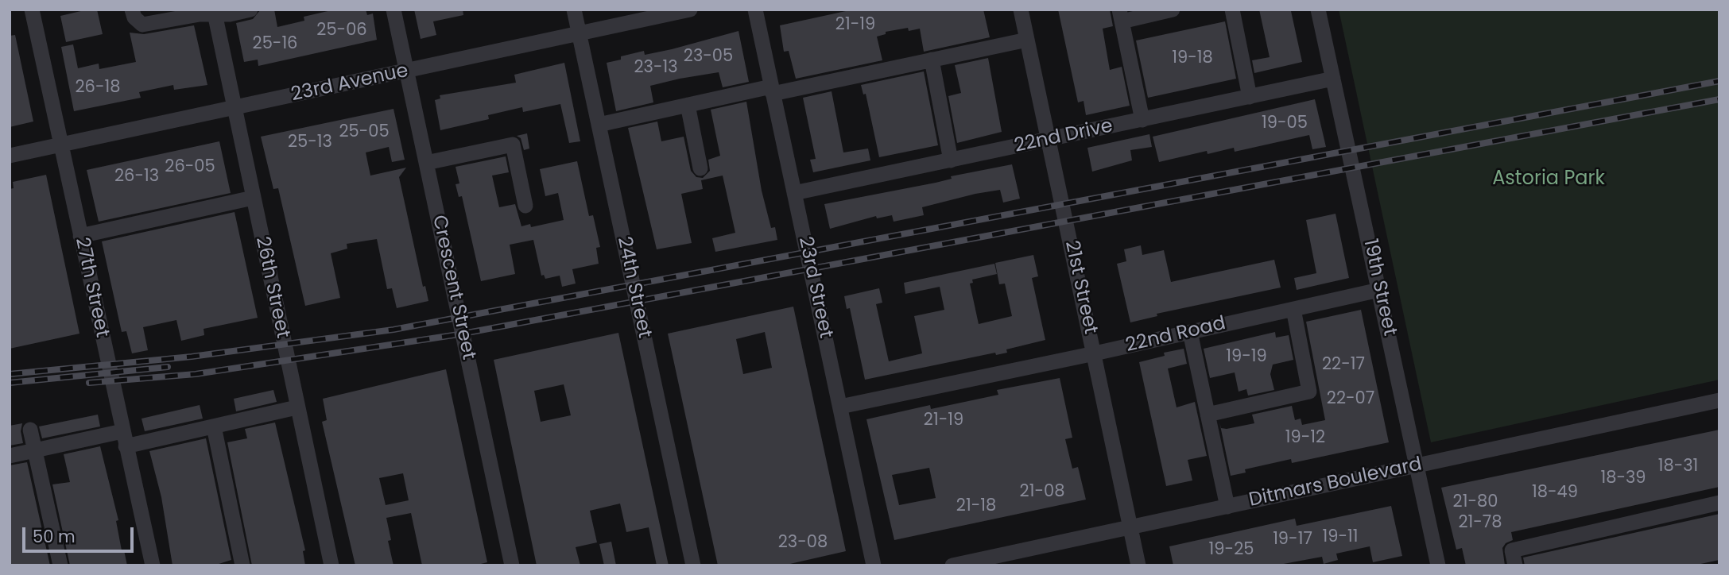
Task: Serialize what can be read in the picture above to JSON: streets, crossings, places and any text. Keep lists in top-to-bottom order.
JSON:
{
  "streets": {
    "street": [
      "23rd Avenue",
      "22nd Drive",
      "27th Street",
      "26th Street",
      "Crescent Street",
      "24th Street",
      "23rd Street",
      "21st Street",
      "19th Street",
      "22nd Road",
      "Ditmars Boulevard"
    ]
  },
  "crossings": [
    ["23rd Avenue", "27th Street"],
    ["23rd Avenue", "26th Street"],
    ["23rd Avenue", "Crescent Street"],
    ["23rd Avenue", "24th Street"],
    ["22nd Drive", "23rd Street"],
    ["22nd Drive", "21st Street"],
    ["22nd Drive", "19th Street"],
    ["23rd Street", "22nd Road"],
    ["21st Street", "22nd Road"],
    ["21st Street", "Ditmars Boulevard"],
    ["19th Street", "22nd Road"],
    ["19th Street", "Ditmars Boulevard"]
  ],
  "parks": ["Astoria Park"],
  "house_numbers": [
    "21-19",
    "25-06",
    "25-16",
    "23-05",
    "19-18",
    "23-13",
    "26-18",
    "19-05",
    "25-05",
    "25-13",
    "26-05",
    "26-13",
    "19-19",
    "22-17",
    "22-07",
    "21-19",
    "19-12",
    "18-31",
    "18-39",
    "21-08",
    "18-49",
    "21-80",
    "21-18",
    "21-78",
    "19-11",
    "19-17",
    "23-08",
    "19-25"
  ],
  "scale_bar": "50 m"
}
